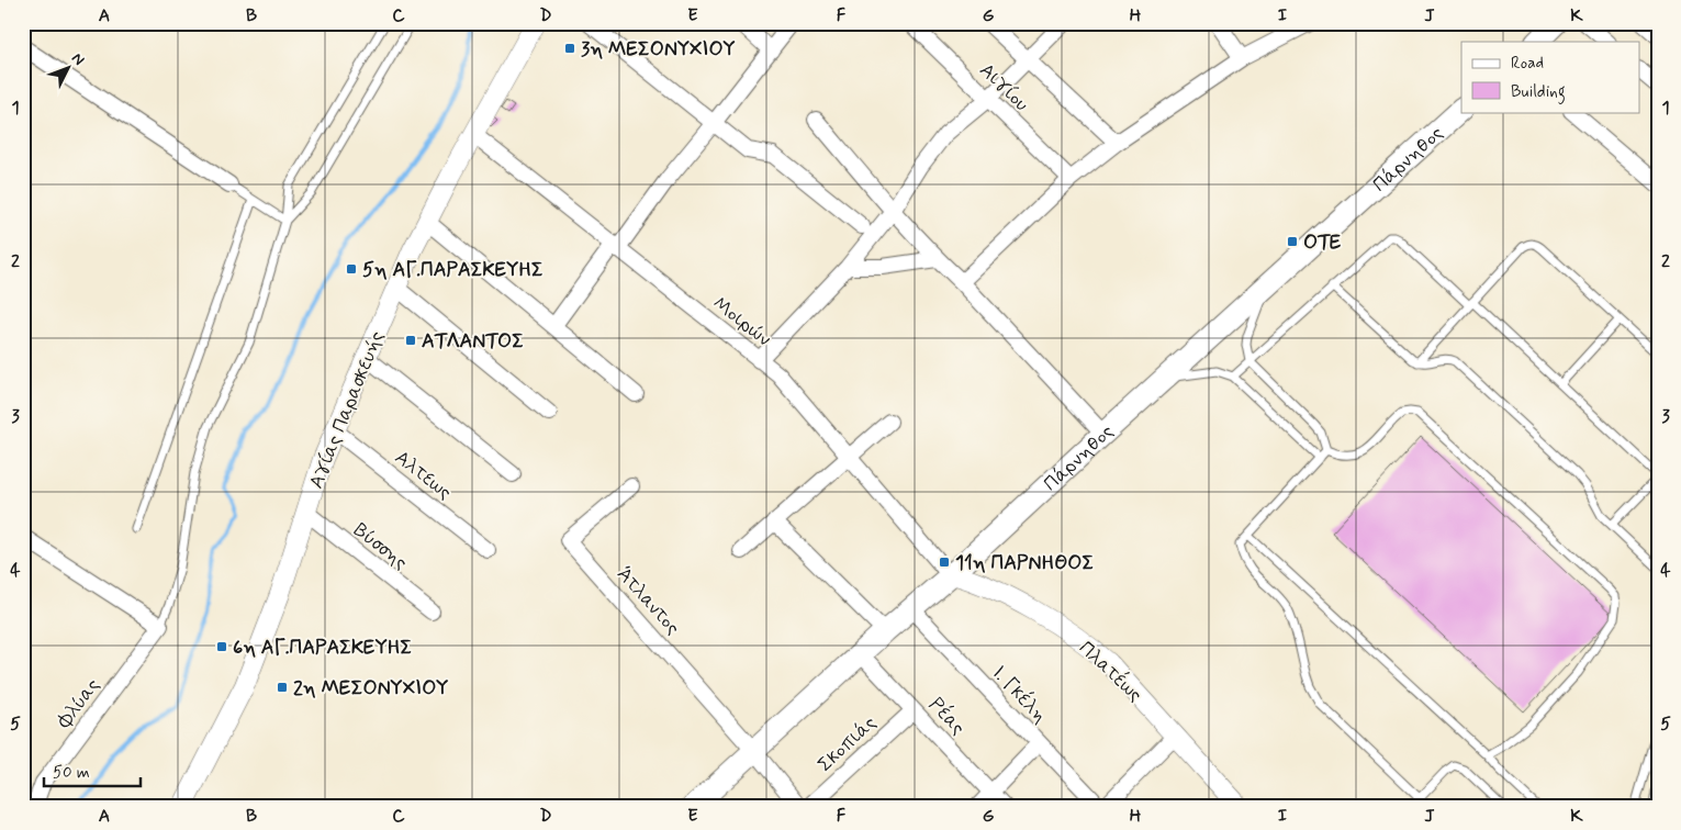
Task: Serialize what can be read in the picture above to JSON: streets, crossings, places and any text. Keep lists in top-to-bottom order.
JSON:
{
  "streets": {
    "main road": ["Πάρνηθος"],
    "street": [
      "Αιγίου",
      "Μοιρών",
      "Αγίας Παρασκευής",
      "Αλτεως",
      "Βύσσης",
      "Άτλαντος",
      "Πλατέως",
      "Ι. Γκέλη",
      "Φλύας",
      "Ρέας",
      "Σκοπιάς"
    ]
  },
  "crossings": [
    ["Πάρνηθος", "Μοιρών"],
    ["Πάρνηθος", "Άτλαντος"],
    ["Πάρνηθος", "Πλατέως"],
    ["Πάρνηθος", "Ι. Γκέλη"],
    ["Πάρνηθος", "Ρέας"],
    ["Μοιρών", "Αγίας Παρασκευής"],
    ["Μοιρών", "Πλατέως"],
    ["Αγίας Παρασκευής", "Αλτεως"],
    ["Αγίας Παρασκευής", "Βύσσης"],
    ["Ρέας", "Σκοπιάς"]
  ],
  "places": {
    "transit": [
      "3η ΜΕΣΟΝΥΧΙΟΥ",
      "ΟΤΕ",
      "5η ΑΓ.ΠΑΡΑΣΚΕΥΗΣ",
      "ΑΤΛΑΝΤΟΣ",
      "11η ΠΑΡΝΗΘΟΣ",
      "6η ΑΓ.ΠΑΡΑΣΚΕΥΗΣ",
      "2η ΜΕΣΟΝΥΧΙΟΥ"
    ]
  },
  "legend": ["Road", "Building"],
  "scale_bar": "50 m",
  "north": "top right",
  "grid": {
    "columns": [
      "A",
      "B",
      "C",
      "D",
      "E",
      "F",
      "G",
      "H",
      "I",
      "J",
      "K"
    ],
    "rows": [
      "1",
      "2",
      "3",
      "4",
      "5"
    ]
  }
}
